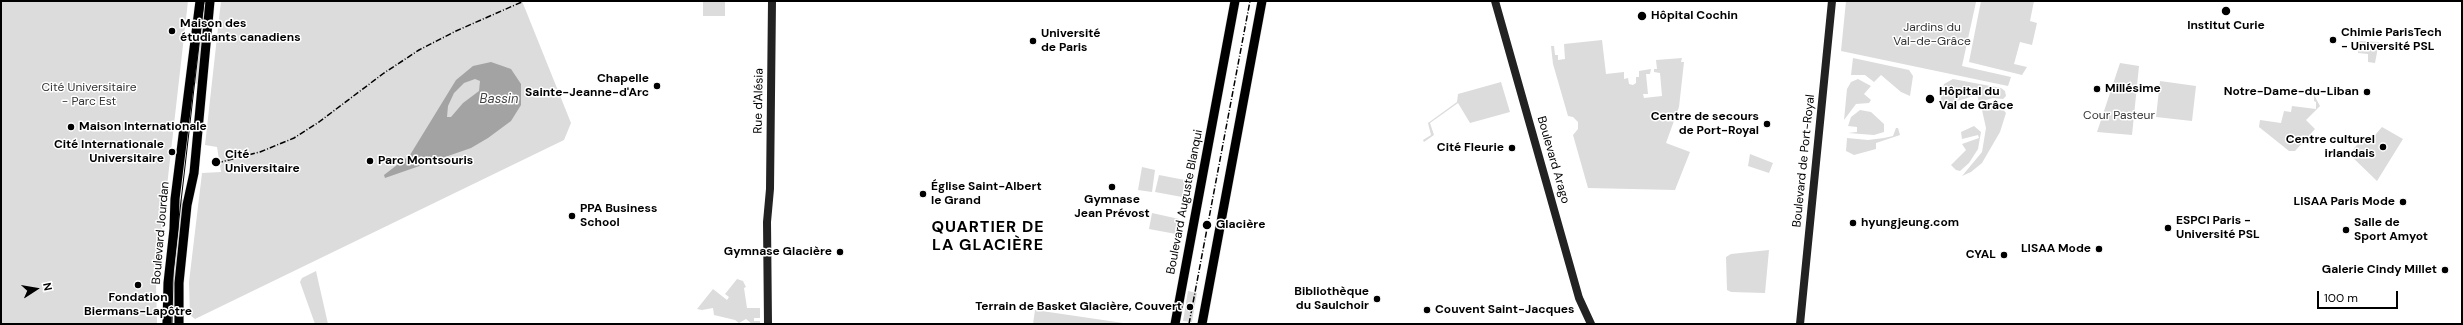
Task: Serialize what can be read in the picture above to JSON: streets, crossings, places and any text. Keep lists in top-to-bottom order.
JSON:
{
  "streets": {
    "main road": [
      "Rue d'Alésia",
      "Boulevard Arago",
      "Boulevard de Port-Royal",
      "Boulevard Auguste Blanqui",
      "Boulevard Jourdan"
    ]
  },
  "districts": ["QUARTIER DE LA GLACIÈRE"],
  "water": ["Bassin"],
  "parks": ["Jardins du Val-de-Grâce", "Cité Universitaire - Parc Est", "Cour Pasteur"],
  "places": [
    "Institut Curie",
    "Hôpital Cochin",
    "Maison des étudiants canadiens",
    "Chimie ParisTech - Université PSL",
    "Université de Paris",
    "Chapelle Sainte-Jeanne-d'Arc",
    "Millésime",
    "Notre-Dame-du-Liban",
    "Hôpital du Val de Grâce",
    "Centre de secours de Port-Royal",
    "Maison Internationale",
    "Centre culturel irlandais",
    "Cité Fleurie",
    "Cité Internationale Universitaire",
    "Parc Montsouris",
    "Cité Universitaire",
    "Gymnase Jean Prévost",
    "Église Saint-Albert le Grand",
    "LISAA Paris Mode",
    "PPA Business School",
    "hyungjeung.com",
    "Glacière",
    "ESPCI Paris - Université PSL",
    "Salle de Sport Amyot",
    "LISAA Mode",
    "Gymnase Glacière",
    "CYAL",
    "Galerie Cindy Millet",
    "Fondation Biermans-Lapôtre",
    "Bibliothèque du Saulchoir",
    "Terrain de Basket Glacière, Couvert",
    "Couvent Saint-Jacques"
  ],
  "scale_bar": "100 m",
  "north": "right"
}
